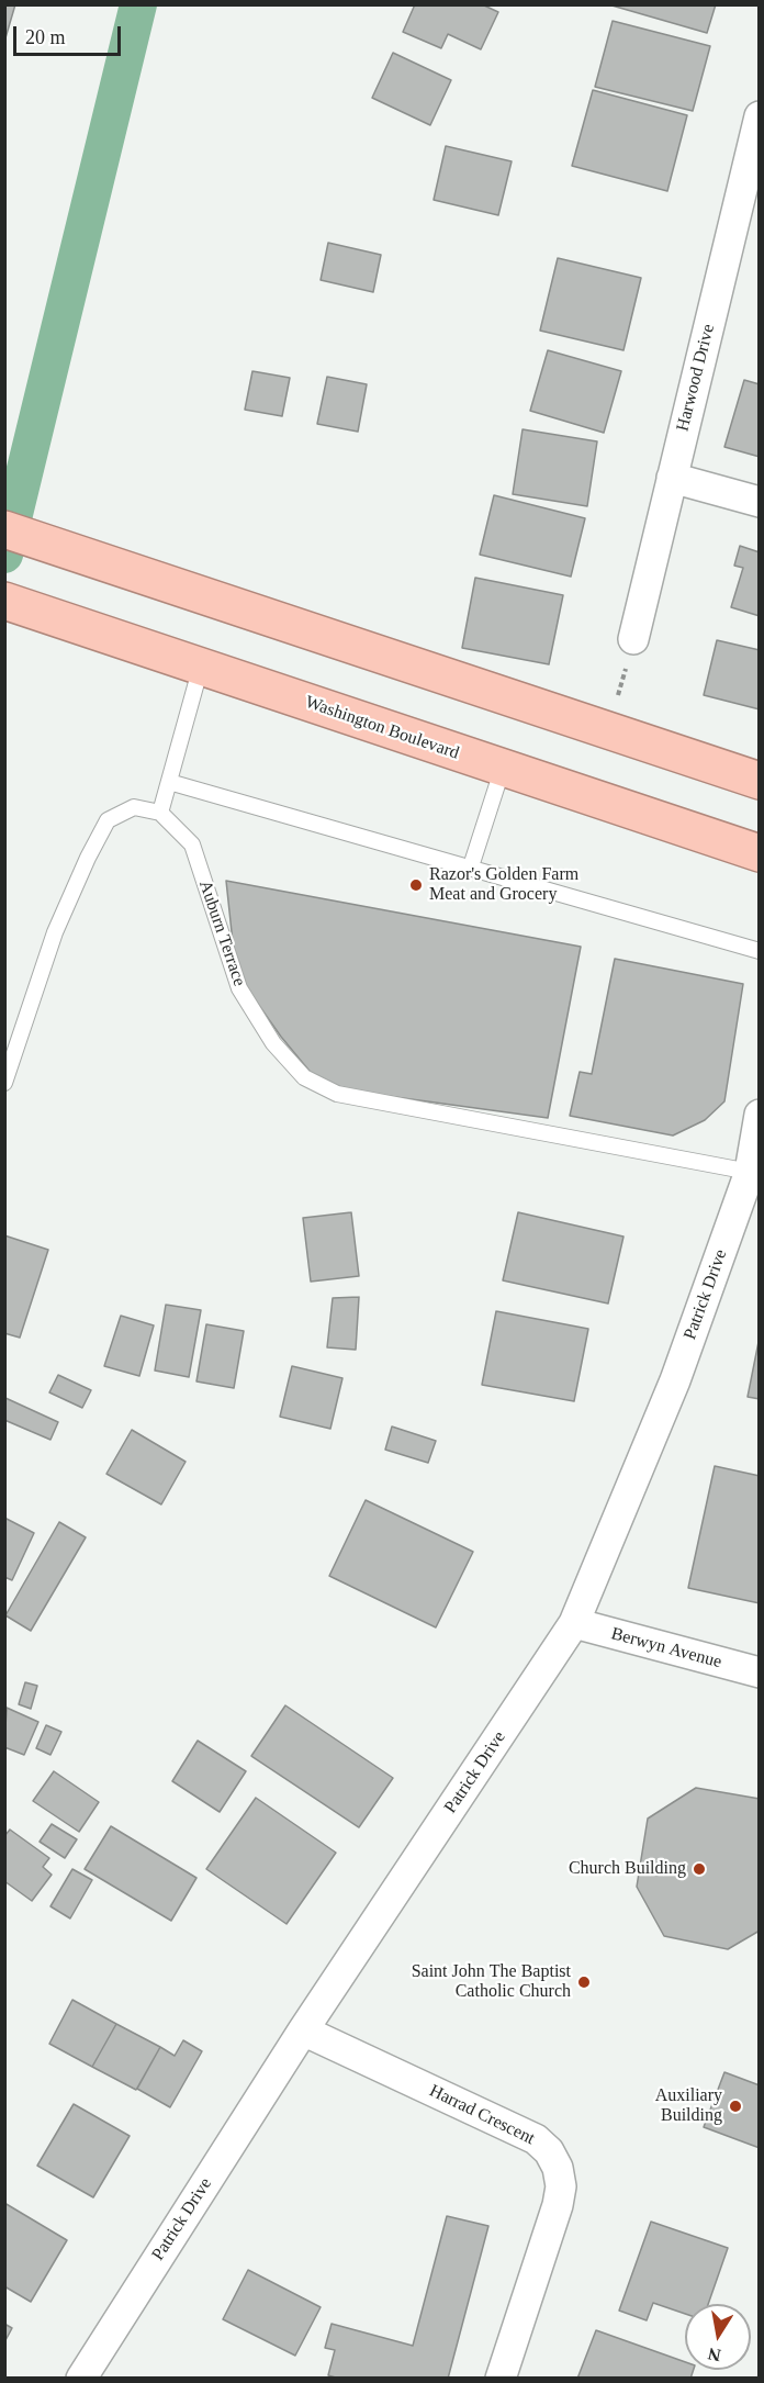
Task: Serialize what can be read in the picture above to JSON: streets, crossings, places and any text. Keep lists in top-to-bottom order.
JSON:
{
  "streets": {
    "highway": ["Washington Boulevard"],
    "street": [
      "Harwood Drive",
      "Patrick Drive",
      "Berwyn Avenue",
      "Harrad Crescent"
    ],
    "lane": ["Auburn Terrace"]
  },
  "crossings": [
    ["Auburn Terrace", "Patrick Drive"],
    ["Patrick Drive", "Berwyn Avenue"],
    ["Patrick Drive", "Harrad Crescent"]
  ],
  "places": [
    "Razor's Golden Farm Meat and Grocery",
    "Church Building",
    "Saint John The Baptist Catholic Church",
    "Auxiliary Building"
  ],
  "scale_bar": "20 m",
  "north": "bottom"
}
